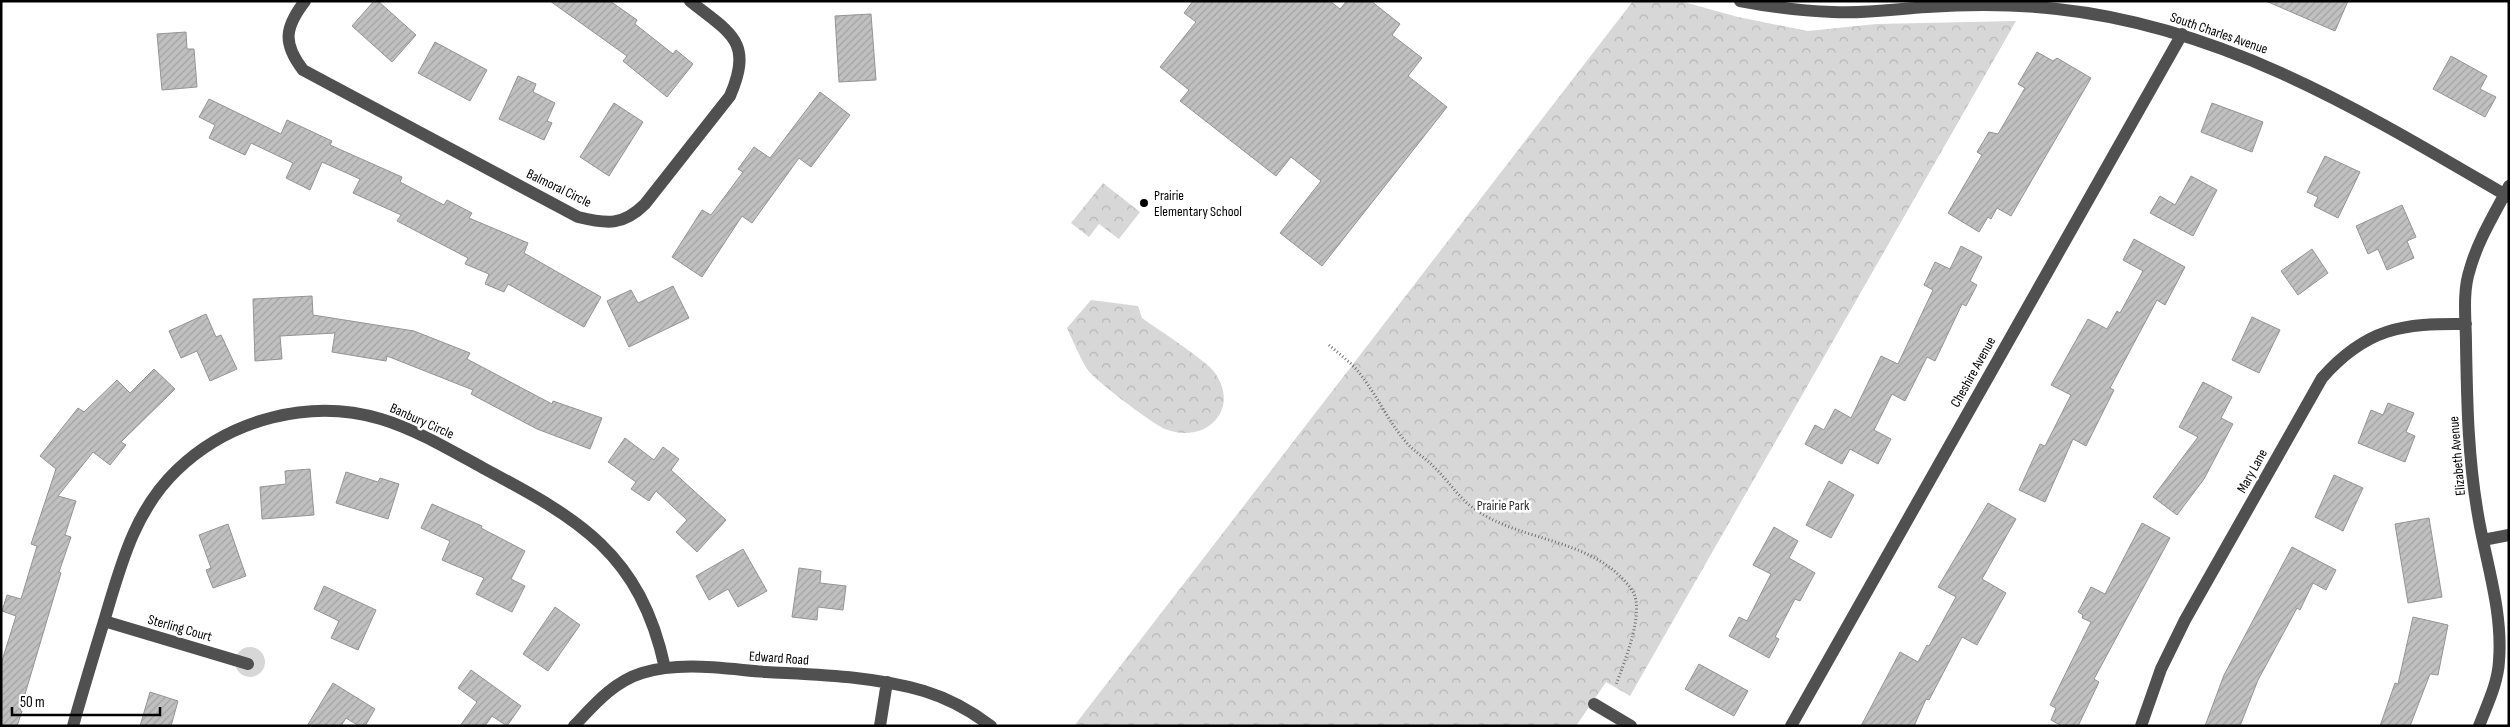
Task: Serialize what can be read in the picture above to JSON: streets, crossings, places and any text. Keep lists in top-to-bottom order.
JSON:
{
  "streets": {
    "street": [
      "South Charles Avenue",
      "Balmoral Circle",
      "Cheshire Avenue",
      "Banbury Circle",
      "Elizabeth Avenue",
      "Mary Lane",
      "Sterling Court",
      "Edward Road"
    ]
  },
  "crossings": [
    ["South Charles Avenue", "Cheshire Avenue"],
    ["South Charles Avenue", "Elizabeth Avenue"],
    ["Banbury Circle", "Sterling Court"],
    ["Banbury Circle", "Edward Road"],
    ["Elizabeth Avenue", "Mary Lane"]
  ],
  "parks": ["Prairie Park"],
  "places": ["Prairie Elementary School"],
  "scale_bar": "50 m"
}
